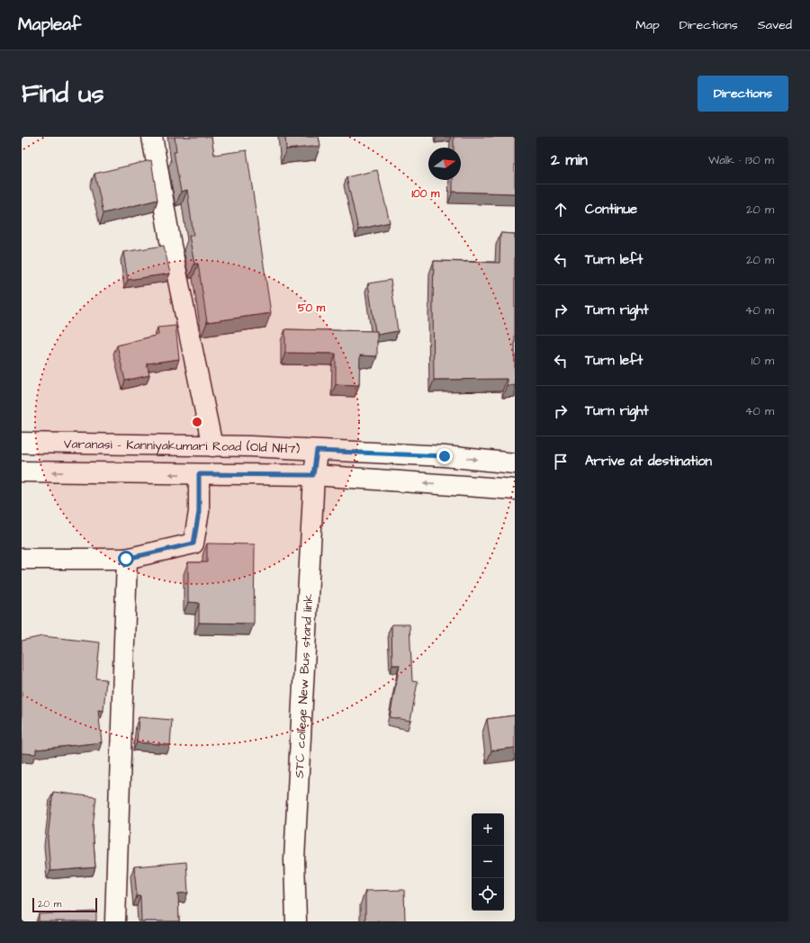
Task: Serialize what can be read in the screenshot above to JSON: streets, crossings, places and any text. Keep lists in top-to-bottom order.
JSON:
{
  "streets": {
    "street": ["Varanasi - Kanniyakumari Road (Old NH7)", "STC college New Bus stand link"]
  },
  "crossings": [
    ["Varanasi - Kanniyakumari Road (Old NH7)", "STC college New Bus stand link"]
  ],
  "scale_bar": "20 m",
  "north": "right",
  "page": {
    "header": "Mapleaf",
    "nav": ["Map", "Directions", "Saved"],
    "buttons": "Directions",
    "title": "Find us",
    "heading": ["2 min", "Walk · 130 m"],
    "list": [
      ["Continue", "20 m"],
      ["Turn left", "20 m"],
      ["Turn right", "40 m"],
      ["Turn left", "10 m"],
      ["Turn right", "40 m"],
      "Arrive at destination"
    ],
    "map_buttons": ["+", "−"],
    "scale": "20 m"
  },
  "rings": ["100 m", "50 m"]
}
